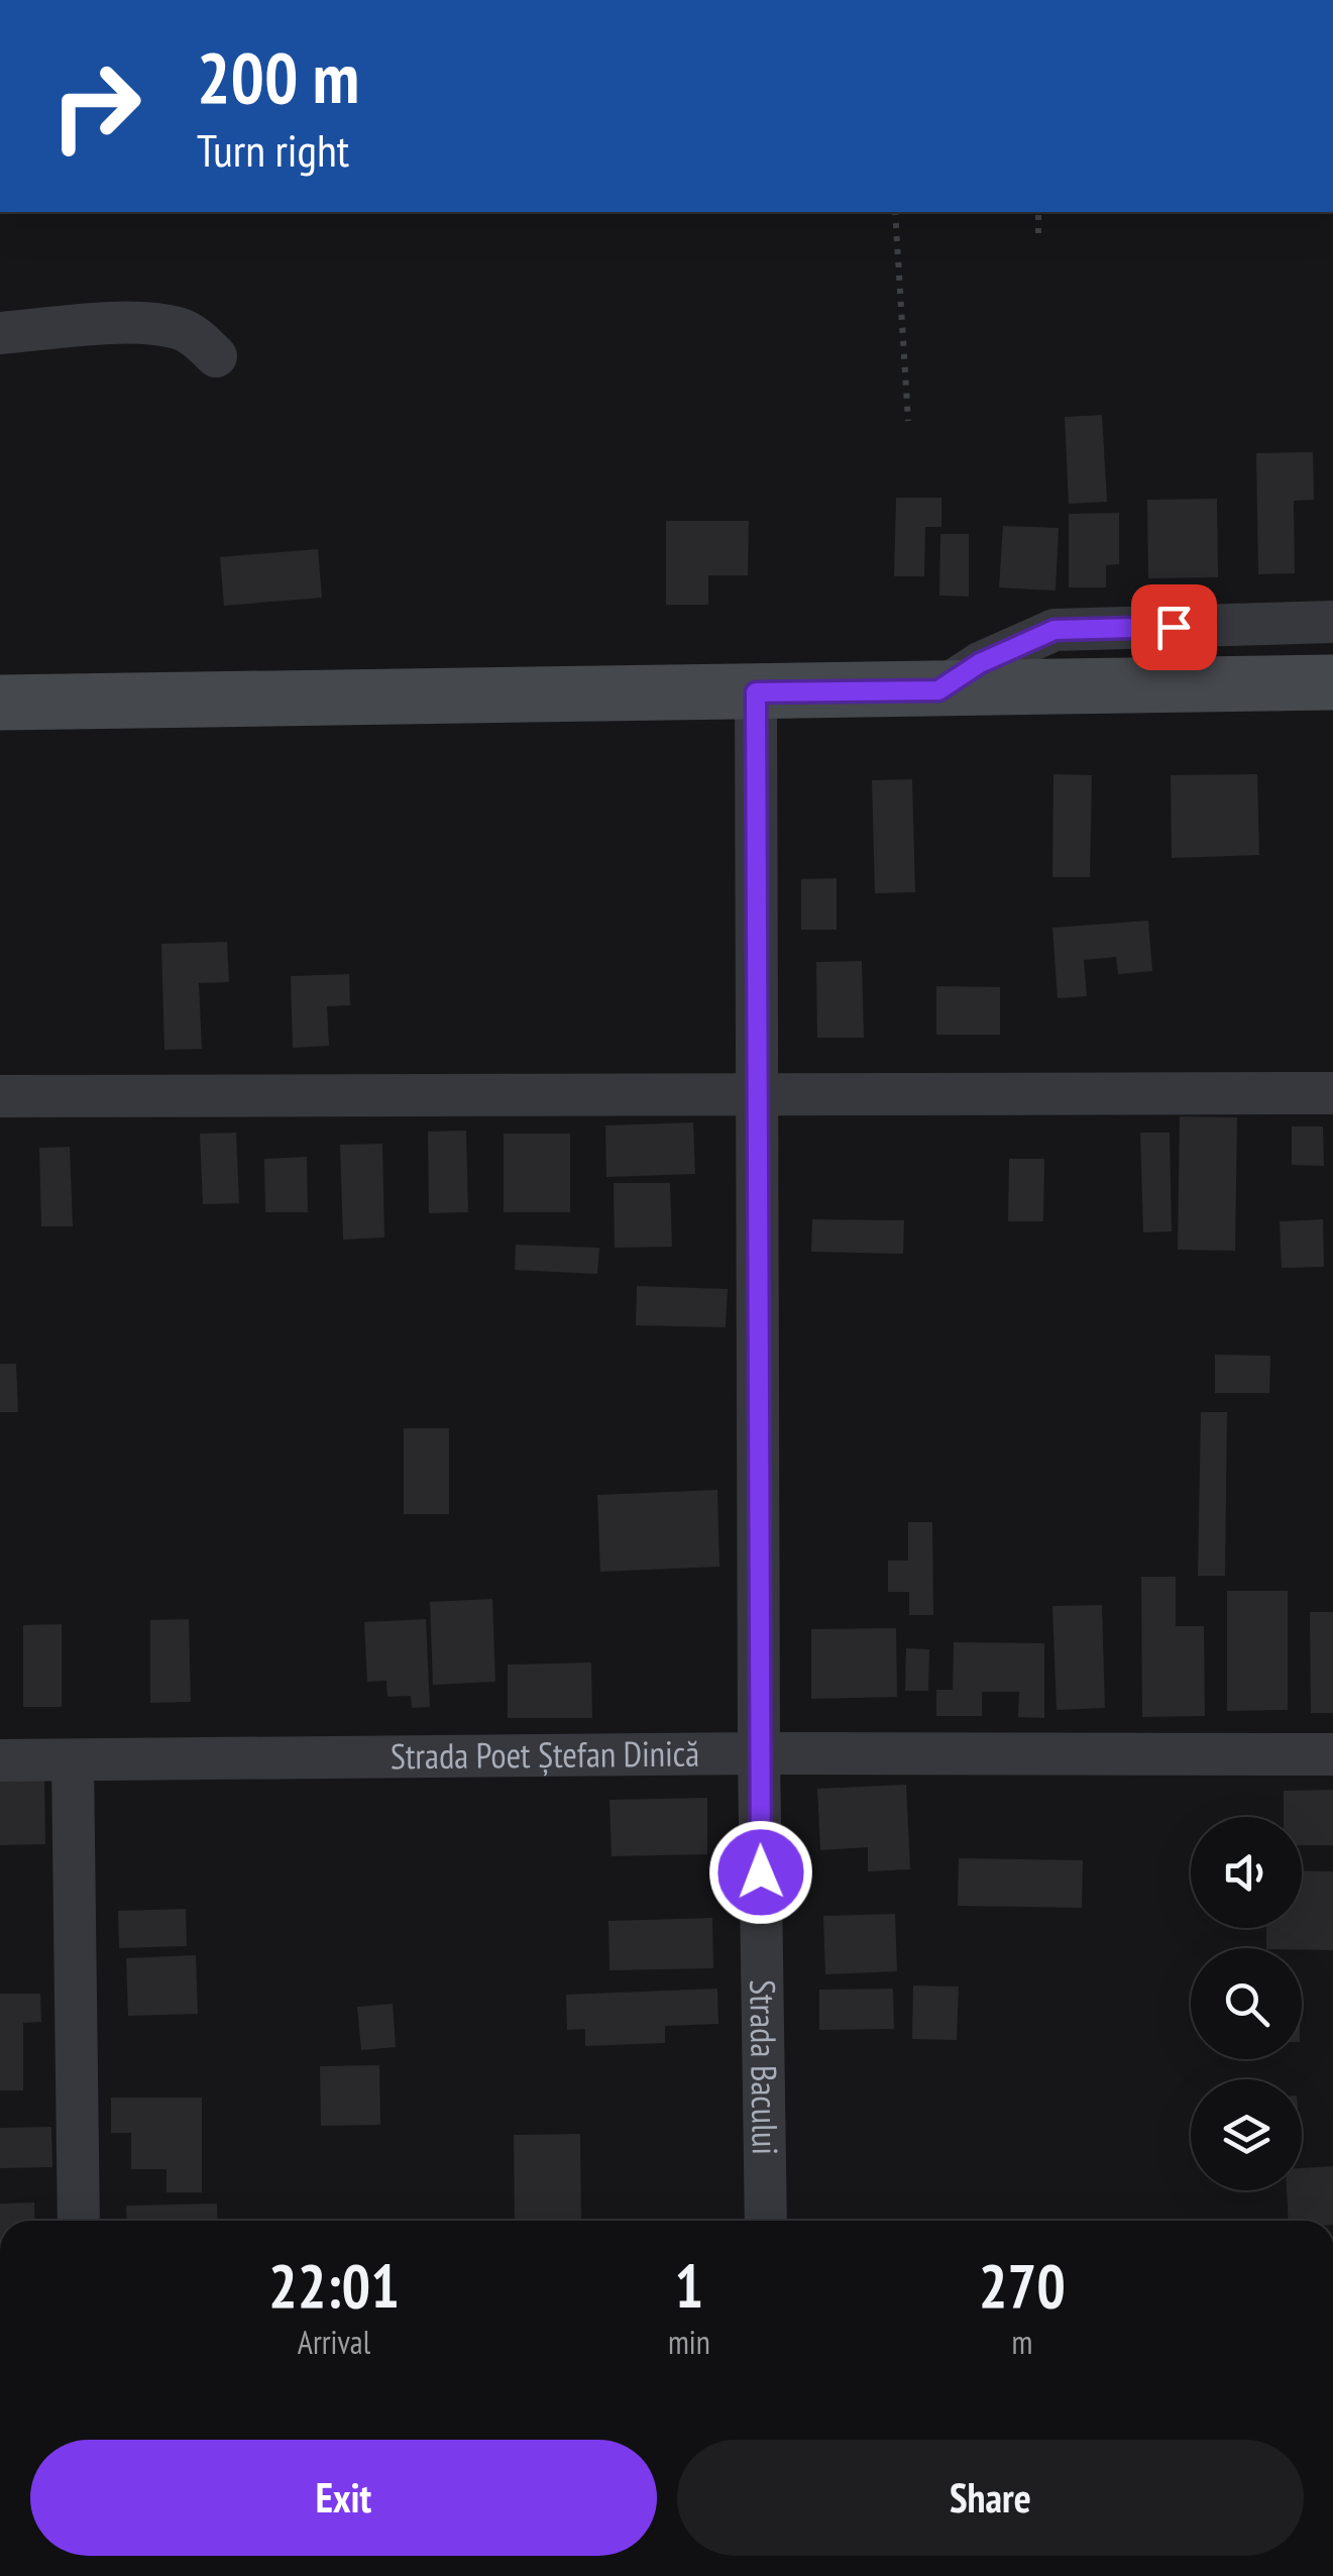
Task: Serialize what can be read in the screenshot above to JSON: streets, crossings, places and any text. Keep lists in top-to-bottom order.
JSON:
{
  "streets": {
    "street": ["Strada Poet Ștefan Dinică", "Strada Bacului"]
  },
  "crossings": [
    ["Strada Poet Ștefan Dinică", "Strada Bacului"]
  ],
  "page": {
    "turn": ["200 m", "Turn right"],
    "eta": [
      "22:01",
      "Arrival",
      "1",
      "min",
      "270",
      "m"
    ],
    "buttons": ["Exit", "Share"]
  }
}
